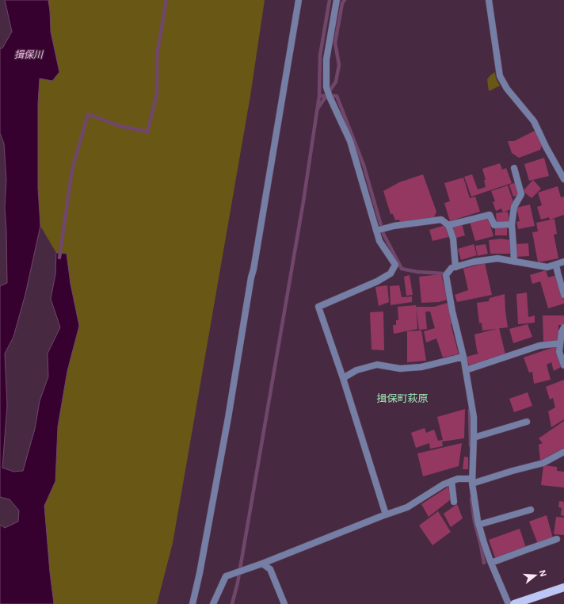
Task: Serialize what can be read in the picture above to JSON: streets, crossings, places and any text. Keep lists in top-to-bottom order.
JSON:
{
  "districts": ["揖保町萩原"],
  "water": ["揖保川"],
  "north": "right"
}
